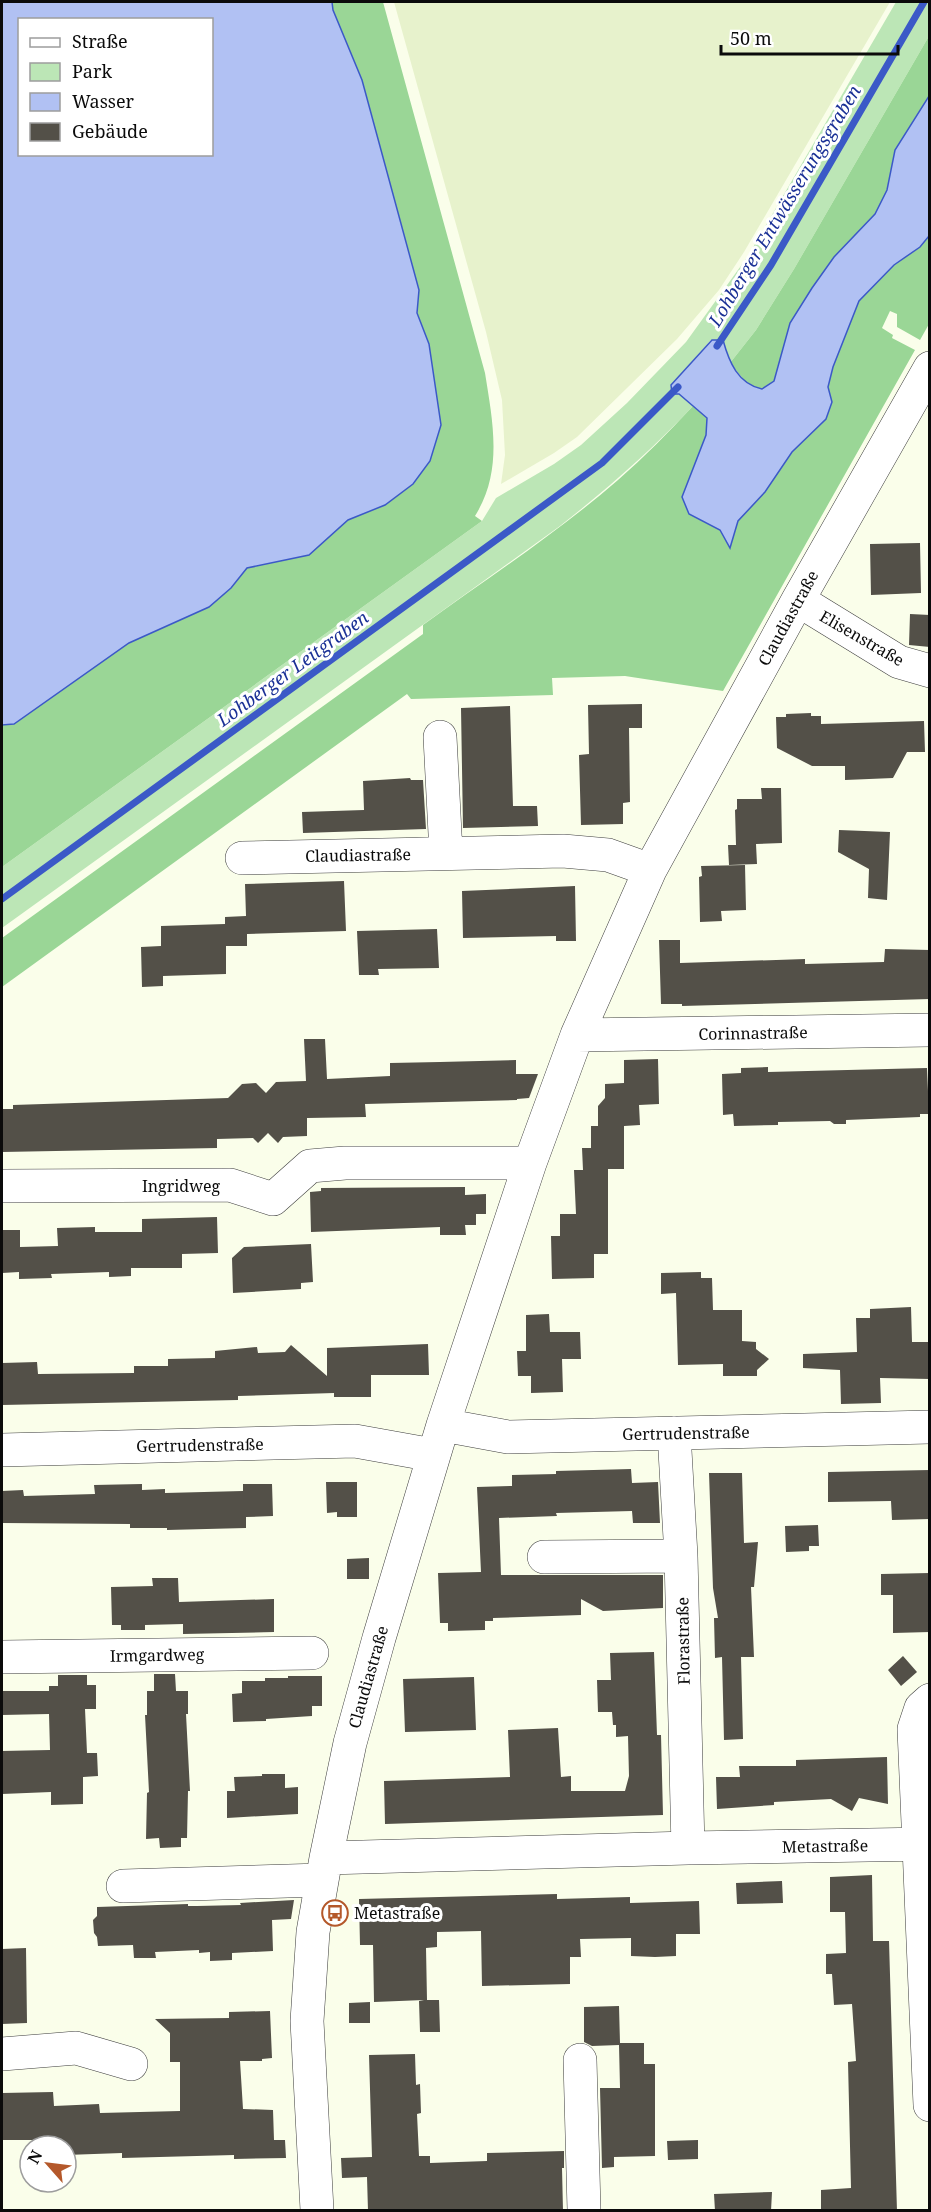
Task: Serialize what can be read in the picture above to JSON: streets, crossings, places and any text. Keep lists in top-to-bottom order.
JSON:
{
  "streets": {
    "street": [
      "Claudiastraße",
      "Elisenstraße",
      "Corinnastraße",
      "Ingridweg",
      "Gertrudenstraße",
      "Florastraße",
      "Irmgardweg",
      "Metastraße"
    ]
  },
  "crossings": [
    ["Claudiastraße", "Elisenstraße"],
    ["Claudiastraße", "Corinnastraße"],
    ["Claudiastraße", "Ingridweg"],
    ["Claudiastraße", "Gertrudenstraße"],
    ["Claudiastraße", "Metastraße"],
    ["Gertrudenstraße", "Florastraße"],
    ["Florastraße", "Metastraße"]
  ],
  "water": ["Lohberger Entwässerungsgraben", "Lohberger Leitgraben"],
  "places": {
    "bus stop": ["Metastraße"]
  },
  "legend": [
    "Straße",
    "Park",
    "Wasser",
    "Gebäude"
  ],
  "scale_bar": "50 m",
  "north": "top left"
}
